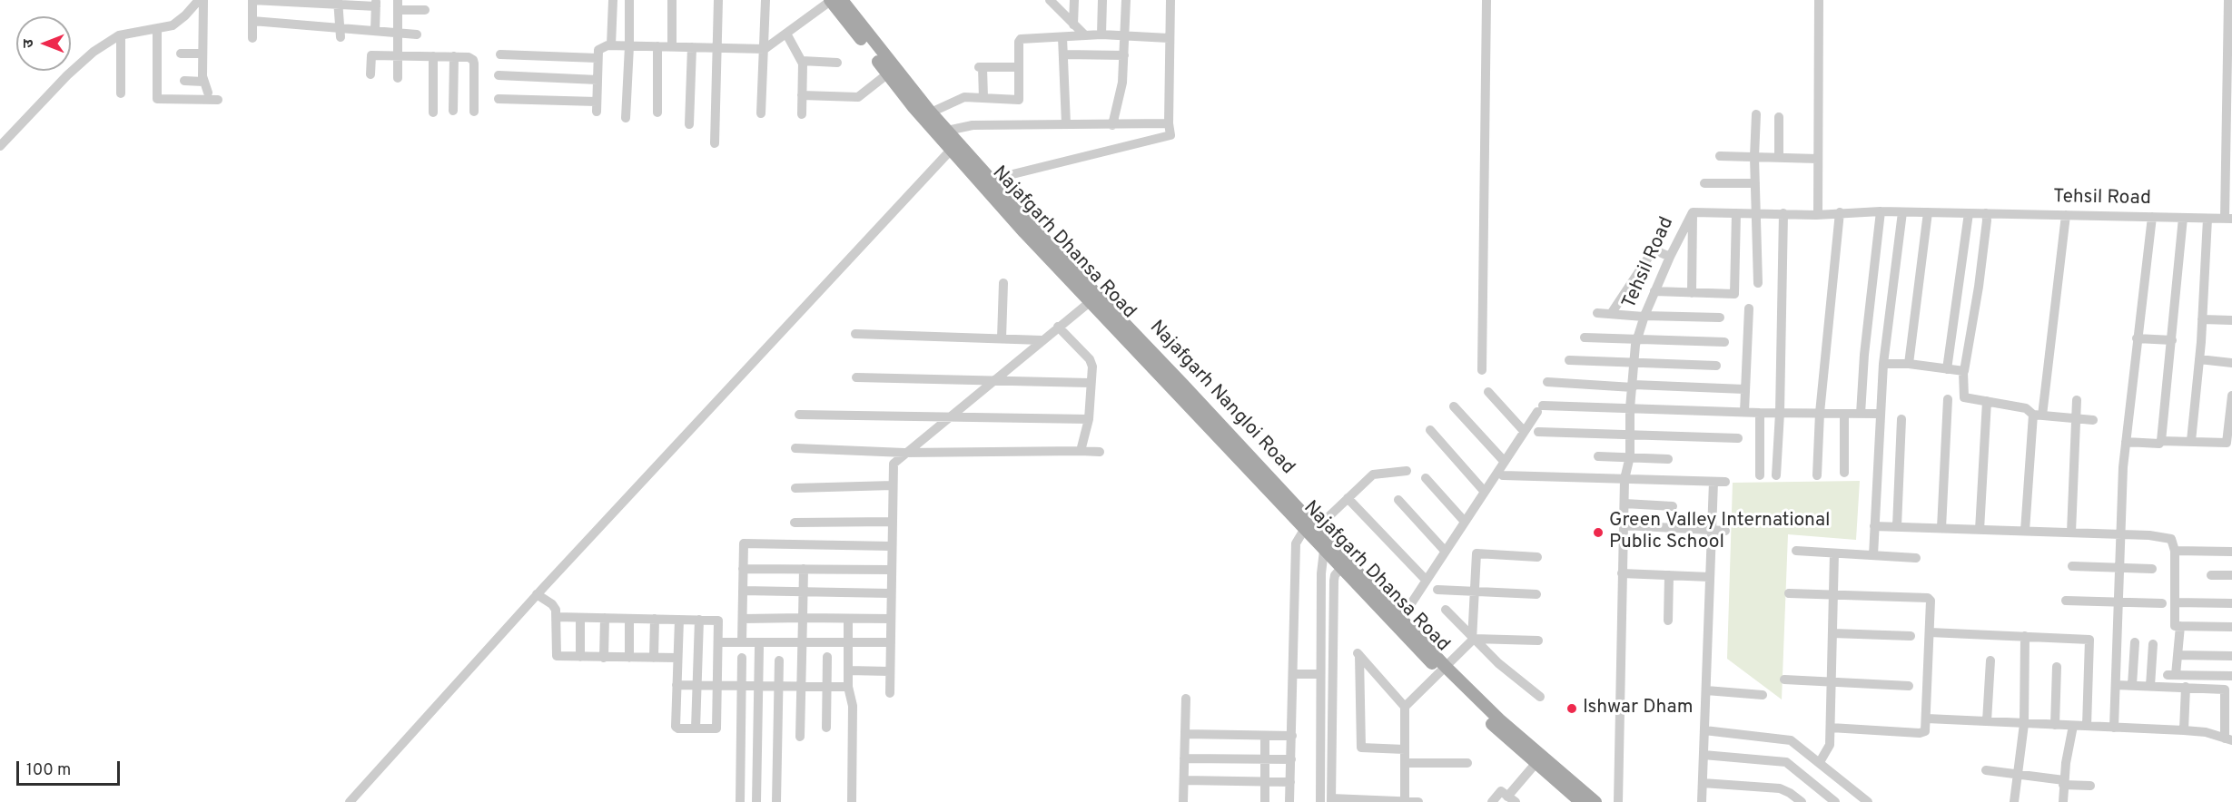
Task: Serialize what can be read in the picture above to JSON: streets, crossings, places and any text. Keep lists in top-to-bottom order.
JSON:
{
  "streets": {
    "main road": ["Najafgarh Dhansa Road", "Najafgarh Nangloi Road"],
    "street": ["Tehsil Road"]
  },
  "crossings": [
    ["Najafgarh Dhansa Road", "Najafgarh Nangloi Road"]
  ],
  "places": ["Green Valley International Public School", "Ishwar Dham"],
  "scale_bar": "100 m",
  "north": "left"
}
